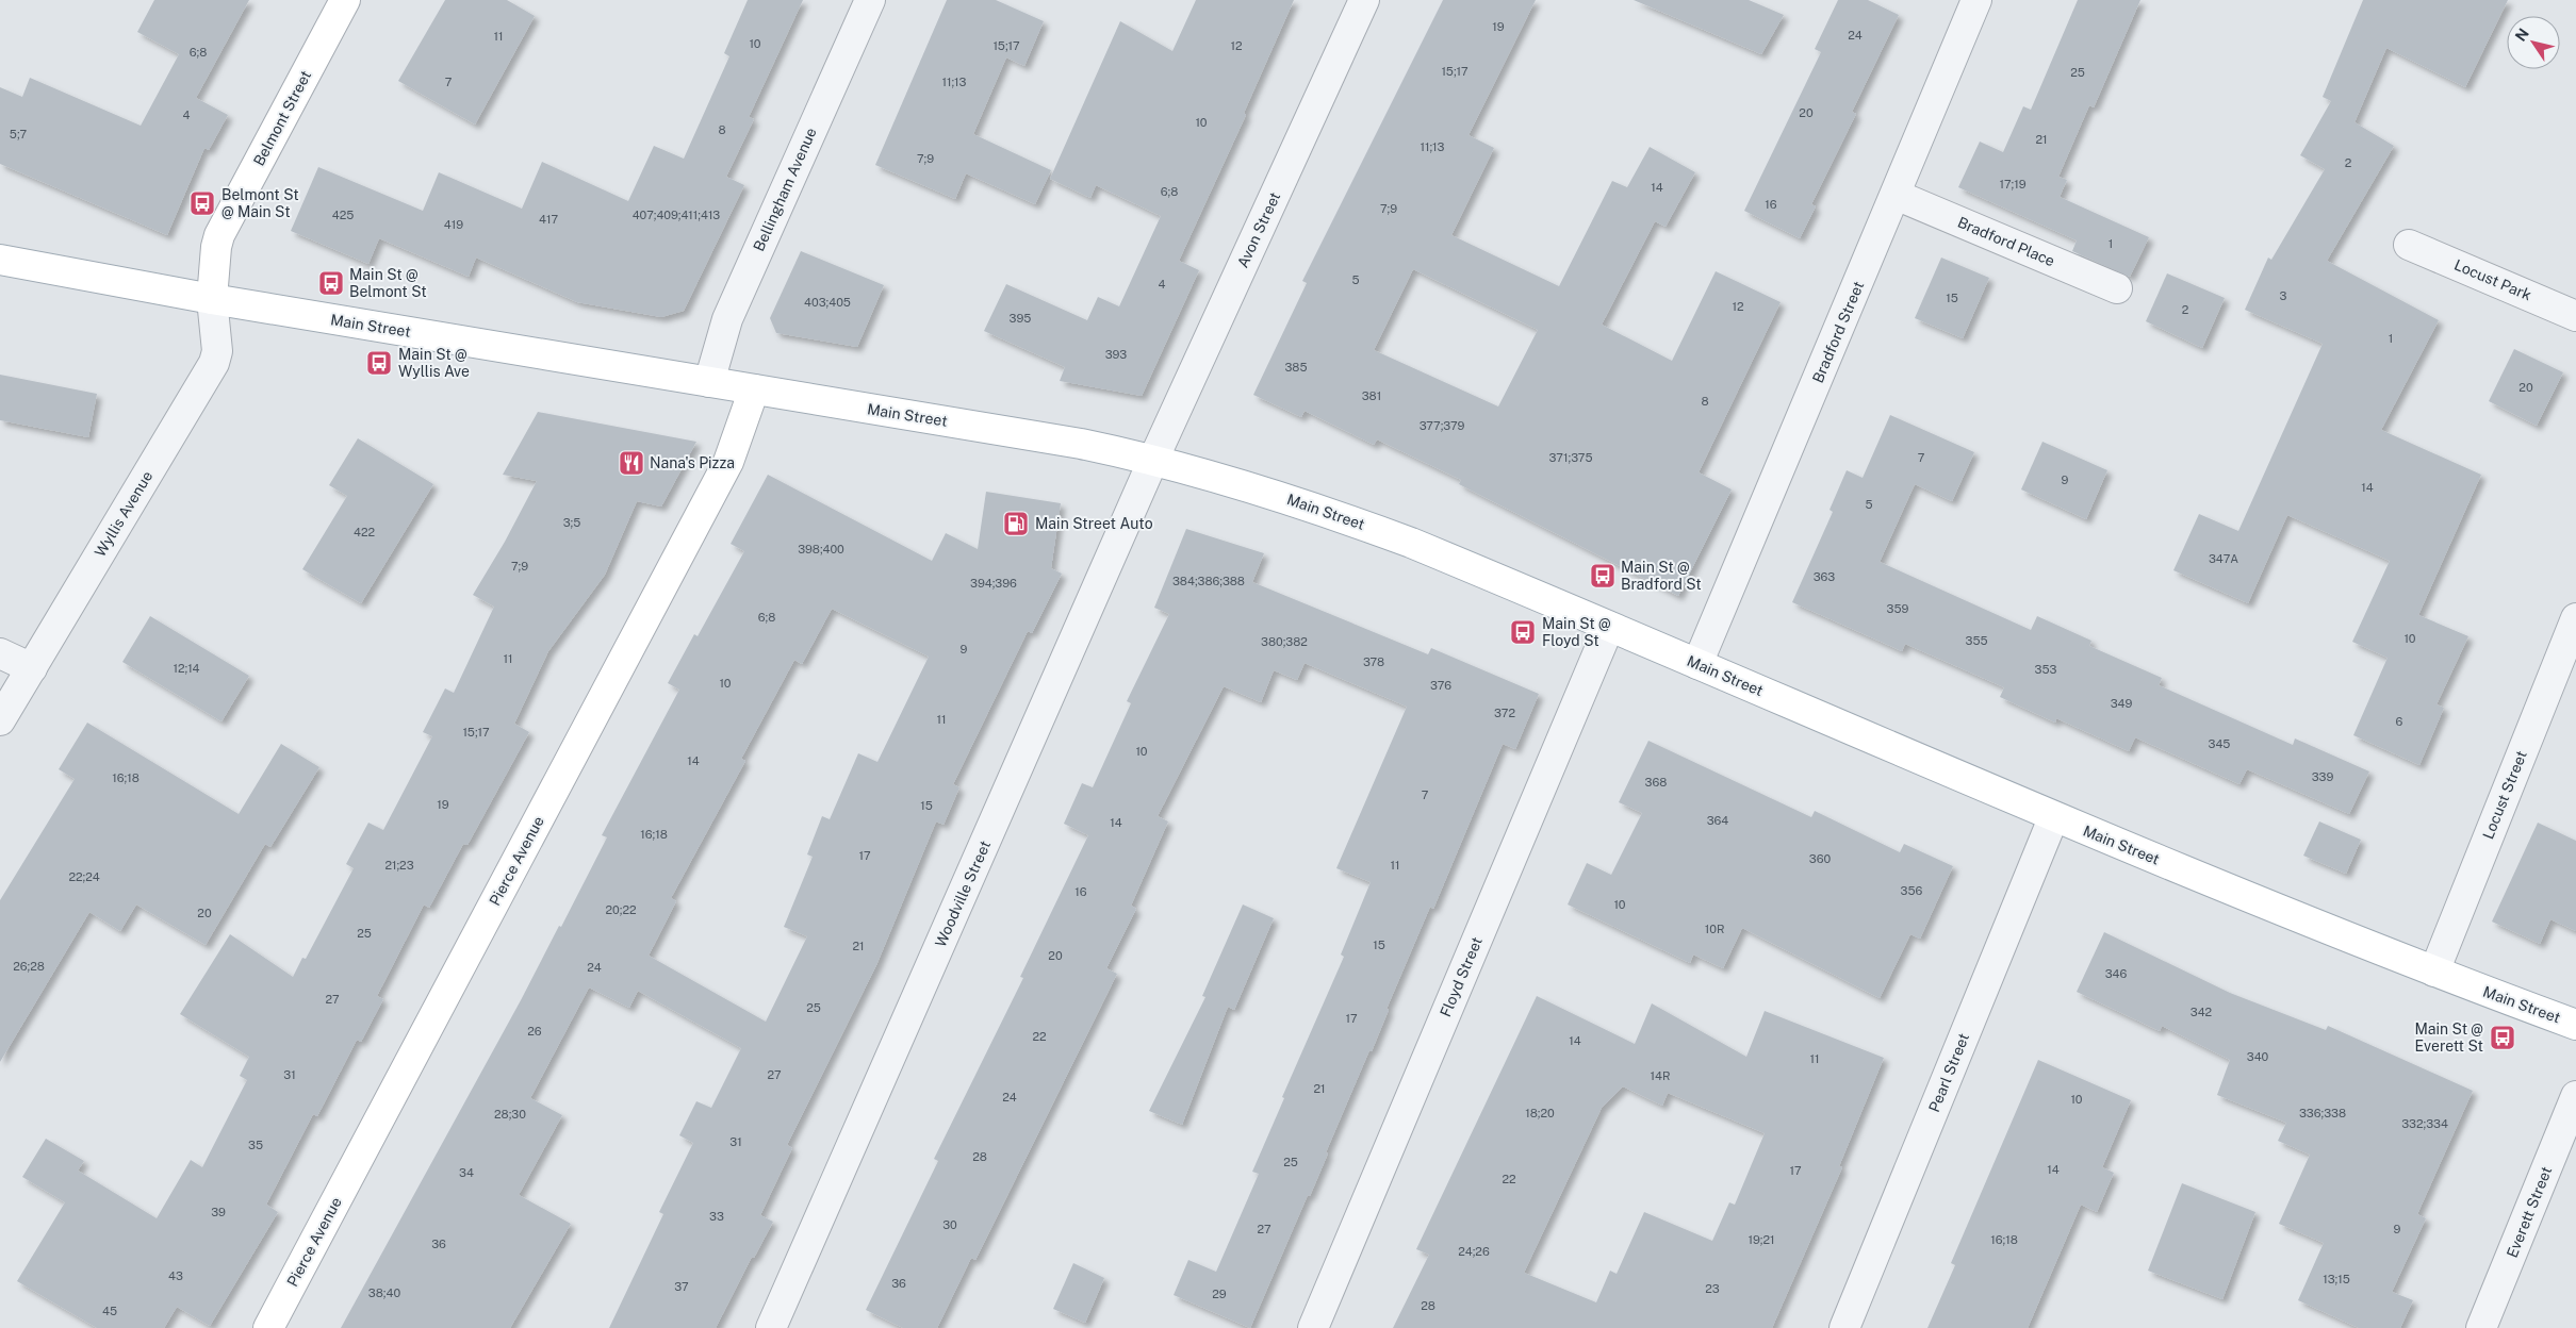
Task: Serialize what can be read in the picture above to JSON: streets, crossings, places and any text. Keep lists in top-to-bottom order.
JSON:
{
  "streets": {
    "main road": ["Belmont Street", "Main Street", "Pierce Avenue"],
    "street": [
      "Bellingham Avenue",
      "Avon Street",
      "Bradford Place",
      "Locust Park",
      "Bradford Street",
      "Wyllis Avenue",
      "Locust Street",
      "Woodville Street",
      "Floyd Street",
      "Pearl Street",
      "Everett Street"
    ]
  },
  "crossings": [
    ["Belmont Street", "Main Street"],
    ["Belmont Street", "Wyllis Avenue"],
    ["Bellingham Avenue", "Main Street"],
    ["Avon Street", "Main Street"],
    ["Avon Street", "Woodville Street"],
    ["Bradford Place", "Bradford Street"],
    ["Main Street", "Bradford Street"],
    ["Main Street", "Wyllis Avenue"],
    ["Main Street", "Locust Street"],
    ["Main Street", "Pierce Avenue"],
    ["Main Street", "Woodville Street"],
    ["Main Street", "Floyd Street"],
    ["Main Street", "Pearl Street"]
  ],
  "places": {
    "bus stop": [
      "Belmont St @ Main St",
      "Main St @ Belmont St",
      "Main St @ Wyllis Ave",
      "Main St @ Bradford St",
      "Main St @ Floyd St",
      "Main St @ Everett St"
    ],
    "restaurant": ["Nana's Pizza"],
    "fuel station": ["Main Street Auto"]
  },
  "house_numbers": [
    "19",
    "24",
    "11",
    "10",
    "15;17",
    "12",
    "6;8",
    "15;17",
    "25",
    "7",
    "11;13",
    "20",
    "4",
    "10",
    "8",
    "5;7",
    "21",
    "11;13",
    "7;9",
    "2",
    "17;19",
    "14",
    "6;8",
    "16",
    "7;9",
    "425",
    "407;409;411;413",
    "417",
    "419",
    "1",
    "5",
    "4",
    "3",
    "15",
    "403;405",
    "12",
    "2",
    "395",
    "1",
    "393",
    "385",
    "20",
    "381",
    "8",
    "377;379",
    "371;375",
    "7",
    "9",
    "14",
    "5",
    "3;5",
    "422",
    "398;400",
    "347A",
    "7;9",
    "363",
    "384;386;388",
    "394;396",
    "359",
    "6;8",
    "10",
    "355",
    "380;382",
    "9",
    "11",
    "378",
    "12;14",
    "353",
    "10",
    "376",
    "349",
    "372",
    "11",
    "6",
    "15;17",
    "345",
    "10",
    "14",
    "339",
    "16;18",
    "368",
    "7",
    "19",
    "15",
    "364",
    "14",
    "16;18",
    "17",
    "360",
    "21;23",
    "11",
    "22;24",
    "356",
    "16",
    "10",
    "20;22",
    "20",
    "10R",
    "25",
    "15",
    "21",
    "20",
    "26;28",
    "24",
    "346",
    "27",
    "25",
    "342",
    "17",
    "26",
    "22",
    "14",
    "340",
    "11",
    "31",
    "27",
    "14R",
    "21",
    "24",
    "10",
    "18;20",
    "336;338",
    "28;30",
    "332;334",
    "31",
    "35",
    "28",
    "25",
    "14",
    "17",
    "34",
    "22",
    "39",
    "33",
    "30",
    "27",
    "9",
    "19;21",
    "16;18",
    "36",
    "24;26",
    "43",
    "13;15",
    "36",
    "37",
    "23",
    "38;40",
    "29",
    "28",
    "45"
  ],
  "north": "top left"
}
